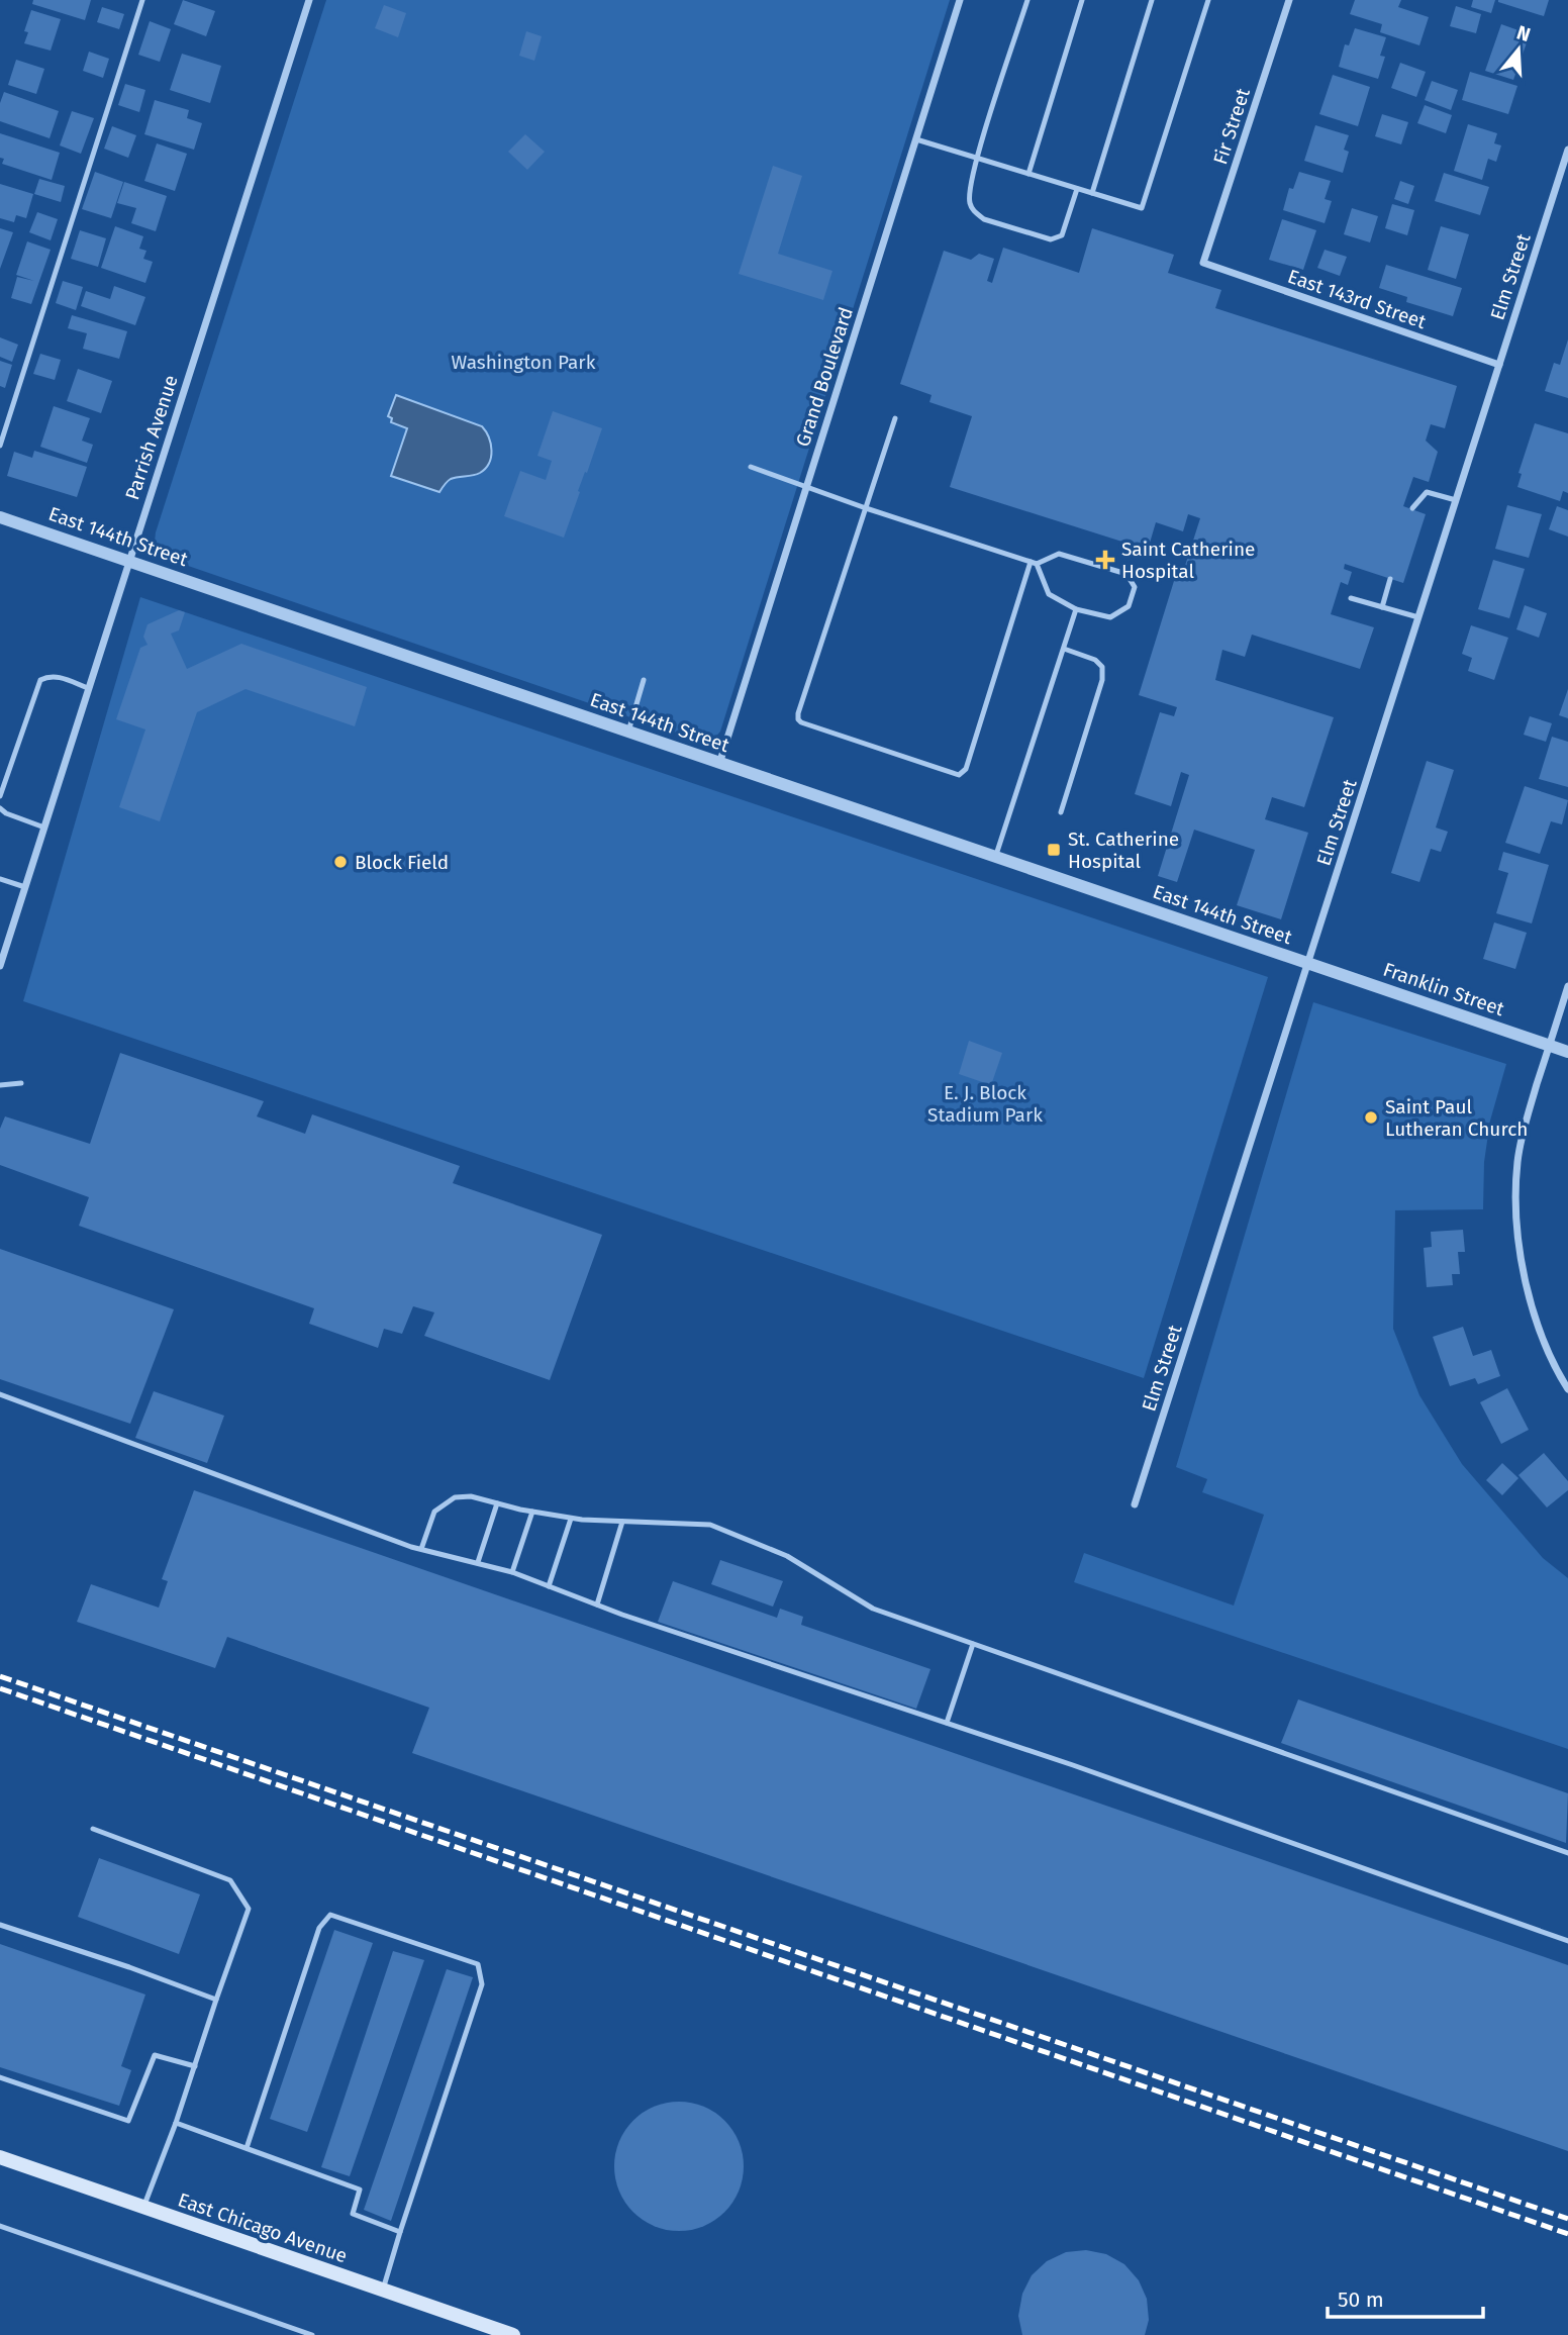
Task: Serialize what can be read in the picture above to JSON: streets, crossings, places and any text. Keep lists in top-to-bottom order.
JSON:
{
  "streets": {
    "main road": ["East Chicago Avenue"],
    "street": [
      "Fir Street",
      "Elm Street",
      "East 143rd Street",
      "Grand Boulevard",
      "Parrish Avenue",
      "East 144th Street",
      "Franklin Street"
    ]
  },
  "crossings": [
    ["Fir Street", "East 143rd Street"],
    ["Elm Street", "East 143rd Street"],
    ["Elm Street", "East 144th Street"],
    ["Elm Street", "Franklin Street"],
    ["Grand Boulevard", "East 144th Street"],
    ["Parrish Avenue", "East 144th Street"],
    ["East 144th Street", "Franklin Street"]
  ],
  "parks": ["Washington Park", "E. J. Block Stadium Park"],
  "places": {
    "health": ["Saint Catherine Hospital"],
    "transit": ["St. Catherine Hospital"],
    "other": ["Block Field", "Saint Paul Lutheran Church"]
  },
  "scale_bar": "50 m",
  "north": "top"
}
